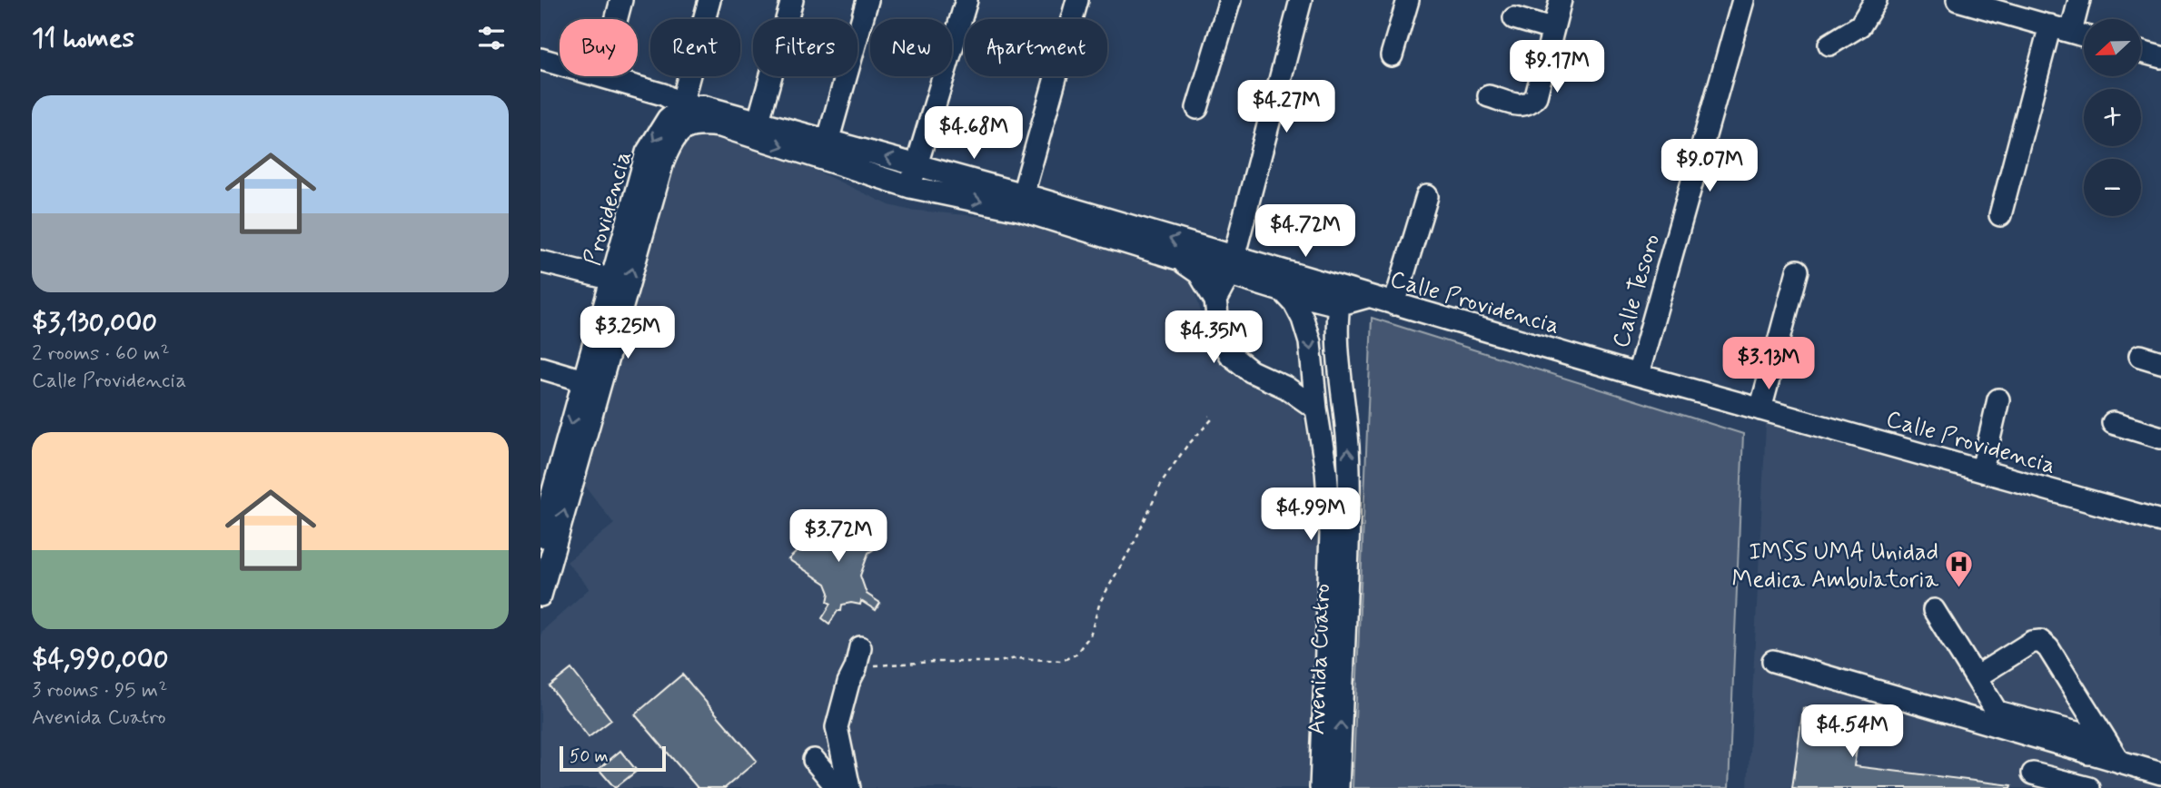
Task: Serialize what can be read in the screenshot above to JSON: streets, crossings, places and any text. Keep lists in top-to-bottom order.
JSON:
{
  "streets": {
    "street": [
      "Providencia",
      "Calle Tesoro",
      "Calle Providencia",
      "Avenida Cuatro"
    ]
  },
  "crossings": [
    ["Calle Tesoro", "Calle Providencia"],
    ["Calle Providencia", "Avenida Cuatro"]
  ],
  "one_way": ["Providencia"],
  "places": {
    "hospital": ["IMSS UMA Unidad Medica Ambulatoria"]
  },
  "scale_bar": "50 m",
  "north": "left",
  "page": {
    "heading": "11 homes",
    "map_buttons": ["+", "−"],
    "chip": [
      "Buy",
      "Rent",
      "Filters",
      "New",
      "Apartment"
    ],
    "price": [
      "$9.17M",
      "$4.27M",
      "$4.68M",
      "$9.07M",
      "$4.72M",
      "$3.25M",
      "$4.35M",
      "$3.13M",
      "$4.99M",
      "$3.72M",
      "$4.54M"
    ],
    "list": [
      {
        "name": "$3,130,000",
        "note": "2 rooms · 60 m² · Calle Providencia"
      },
      {
        "name": "$4,990,000",
        "note": "3 rooms · 95 m² · Avenida Cuatro"
      }
    ],
    "scale": "50 m"
  }
}
